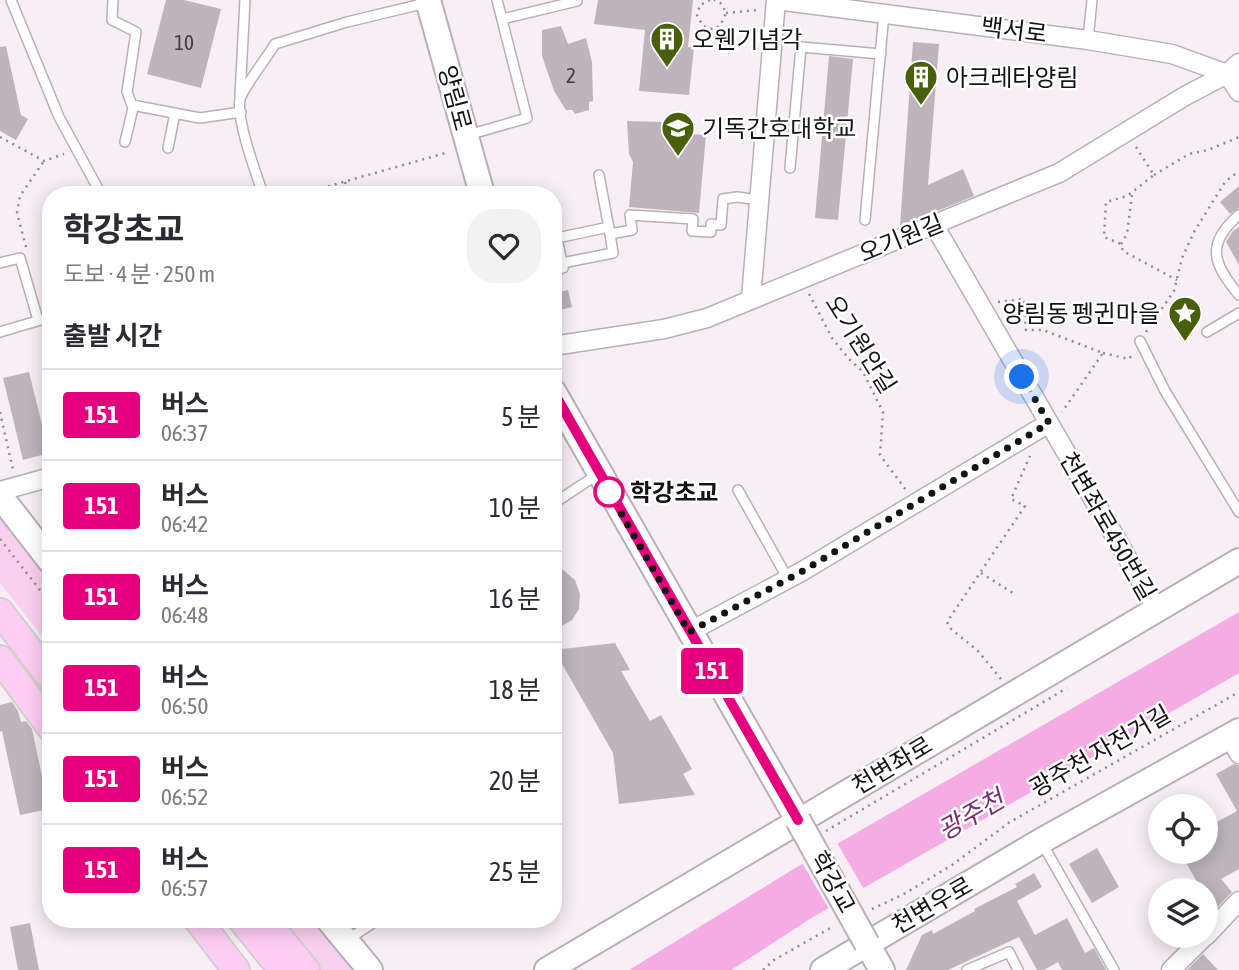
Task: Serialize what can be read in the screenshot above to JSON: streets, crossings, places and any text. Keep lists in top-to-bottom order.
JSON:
{
  "streets": {
    "street": [
      "백서로",
      "양림로",
      "오기원길",
      "천변좌로450번길",
      "천변좌로",
      "학강교",
      "천변우로"
    ],
    "path": ["오기원안길", "광주천 자전거길"]
  },
  "crossings": [
    ["백서로", "오기원길"],
    ["오기원길", "오기원안길"],
    ["오기원길", "천변좌로450번길"],
    ["천변좌로450번길", "천변좌로"],
    ["천변좌로", "학강교"],
    ["학강교", "천변우로"]
  ],
  "water": ["광주천"],
  "places": {
    "building": ["오웬기념각", "아크레타양림"],
    "school or university": ["기독간호대학교"],
    "place": ["양림동 펭귄마을"],
    "other": ["학강초교"]
  },
  "lines": ["bus line 151"],
  "house_numbers": ["10", "2"],
  "page": {
    "on_map": "151",
    "heading": [
      ["학강초교", "도보 · 4 분 · 250 m"],
      "출발 시간"
    ],
    "list": [
      {
        "mark": "151",
        "name": "버스",
        "note": "06:37",
        "value": "5 분"
      },
      {
        "mark": "151",
        "name": "버스",
        "note": "06:42",
        "value": "10 분"
      },
      {
        "mark": "151",
        "name": "버스",
        "note": "06:48",
        "value": "16 분"
      },
      {
        "mark": "151",
        "name": "버스",
        "note": "06:50",
        "value": "18 분"
      },
      {
        "mark": "151",
        "name": "버스",
        "note": "06:52",
        "value": "20 분"
      },
      {
        "mark": "151",
        "name": "버스",
        "note": "06:57",
        "value": "25 분"
      }
    ]
  }
}
